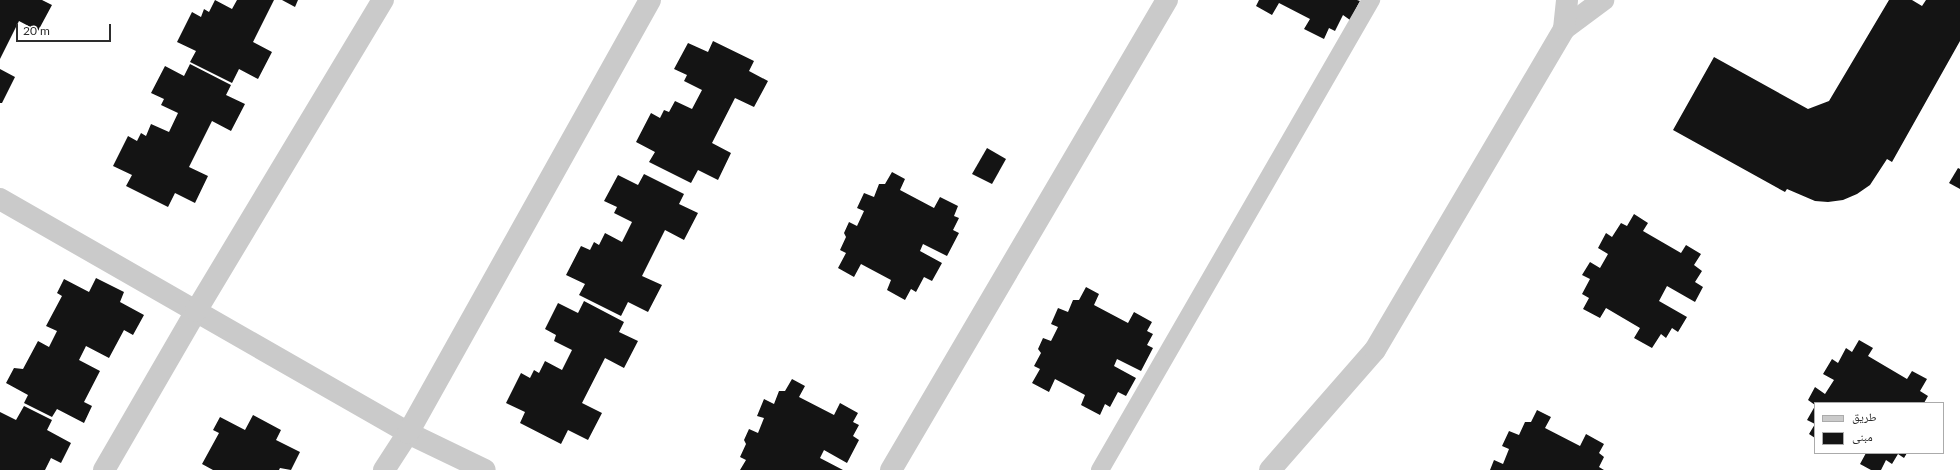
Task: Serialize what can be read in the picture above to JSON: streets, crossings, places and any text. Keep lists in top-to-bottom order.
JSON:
{
  "legend": ["طريق", "مبنى"],
  "scale_bar": "20 m"
}
